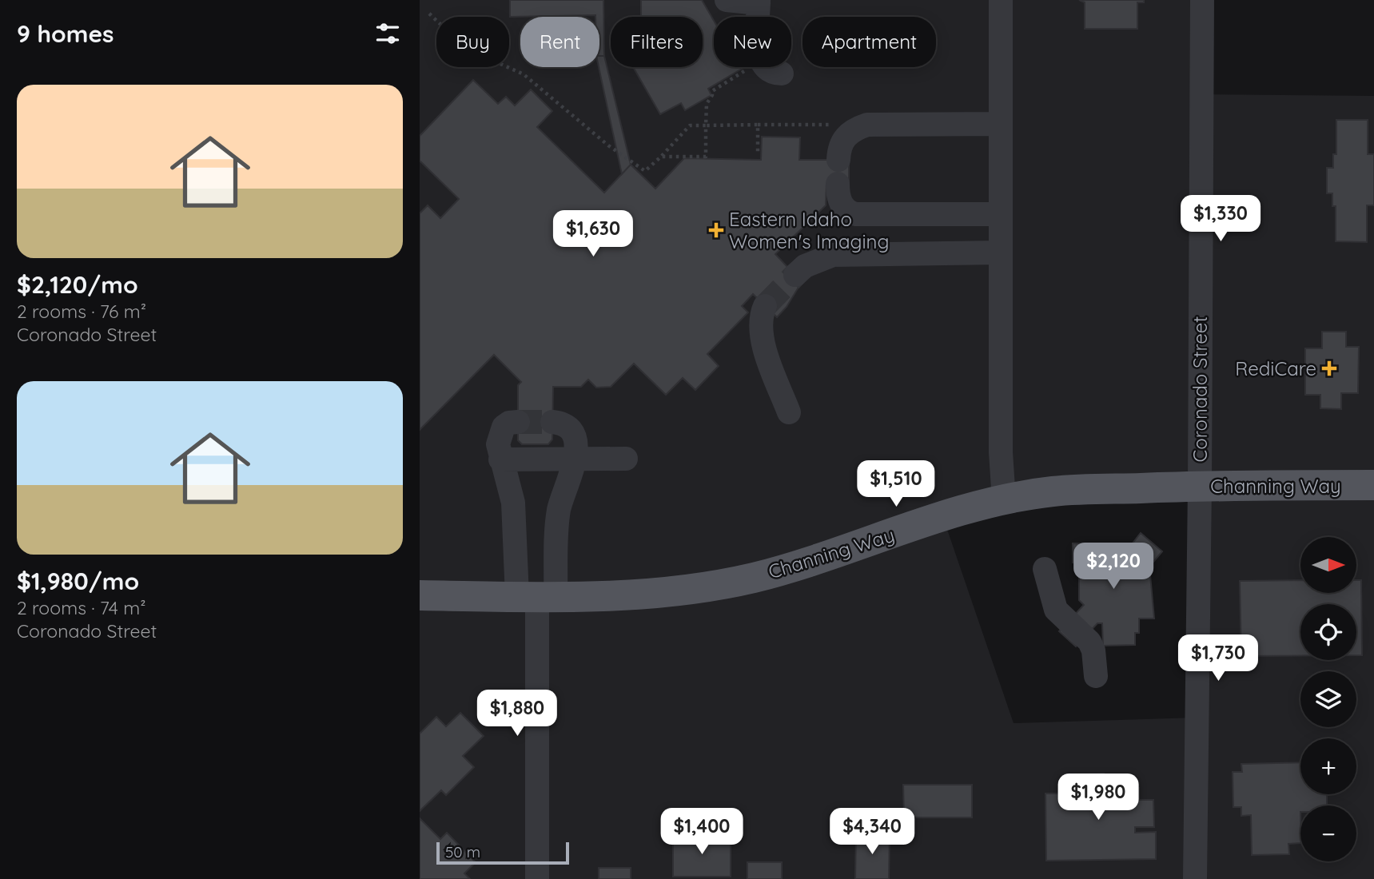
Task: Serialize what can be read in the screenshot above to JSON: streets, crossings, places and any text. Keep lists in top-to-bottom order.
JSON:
{
  "streets": {
    "main road": ["Channing Way"],
    "street": ["Coronado Street"]
  },
  "crossings": [
    ["Coronado Street", "Channing Way"]
  ],
  "places": {
    "health": ["Eastern Idaho Women's Imaging", "RediCare"]
  },
  "scale_bar": "50 m",
  "north": "right",
  "page": {
    "heading": "9 homes",
    "chip": [
      "Buy",
      "Rent",
      "Filters",
      "New",
      "Apartment"
    ],
    "list": [
      {
        "name": "$2,120/mo",
        "note": "2 rooms · 76 m² · Coronado Street"
      },
      {
        "name": "$1,980/mo",
        "note": "2 rooms · 74 m² · Coronado Street"
      }
    ],
    "price": [
      "$1,330",
      "$1,630",
      "$1,510",
      "$2,120",
      "$1,730",
      "$1,880",
      "$1,980",
      "$1,400",
      "$4,340"
    ],
    "map_buttons": ["+", "−"],
    "scale": "50 m"
  }
}
